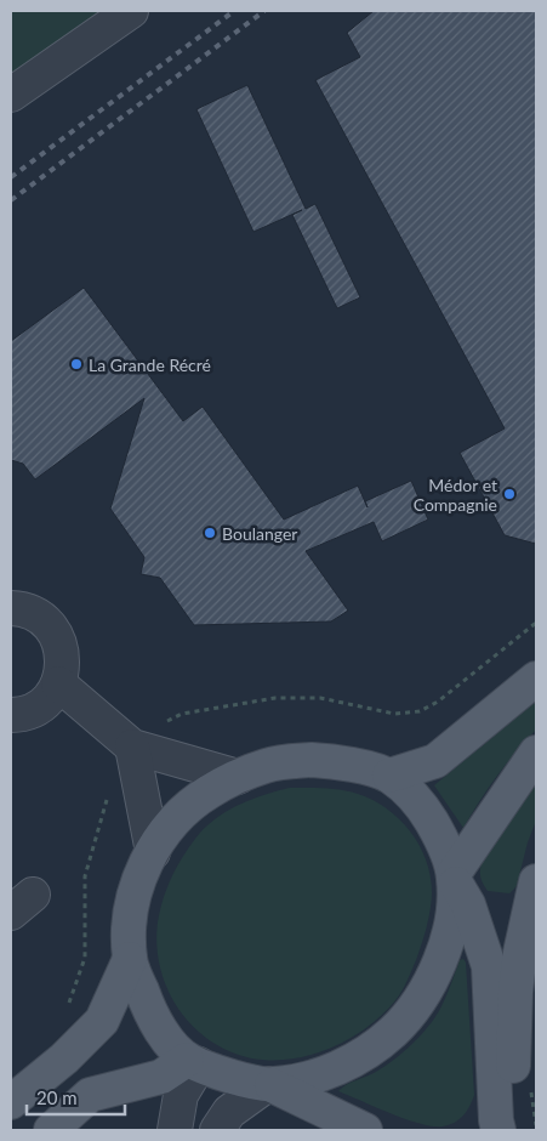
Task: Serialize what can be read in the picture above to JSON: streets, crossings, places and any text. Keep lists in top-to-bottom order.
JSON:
{
  "places": ["La Grande Récré", "Médor et Compagnie", "Boulanger"],
  "scale_bar": "20 m"
}
